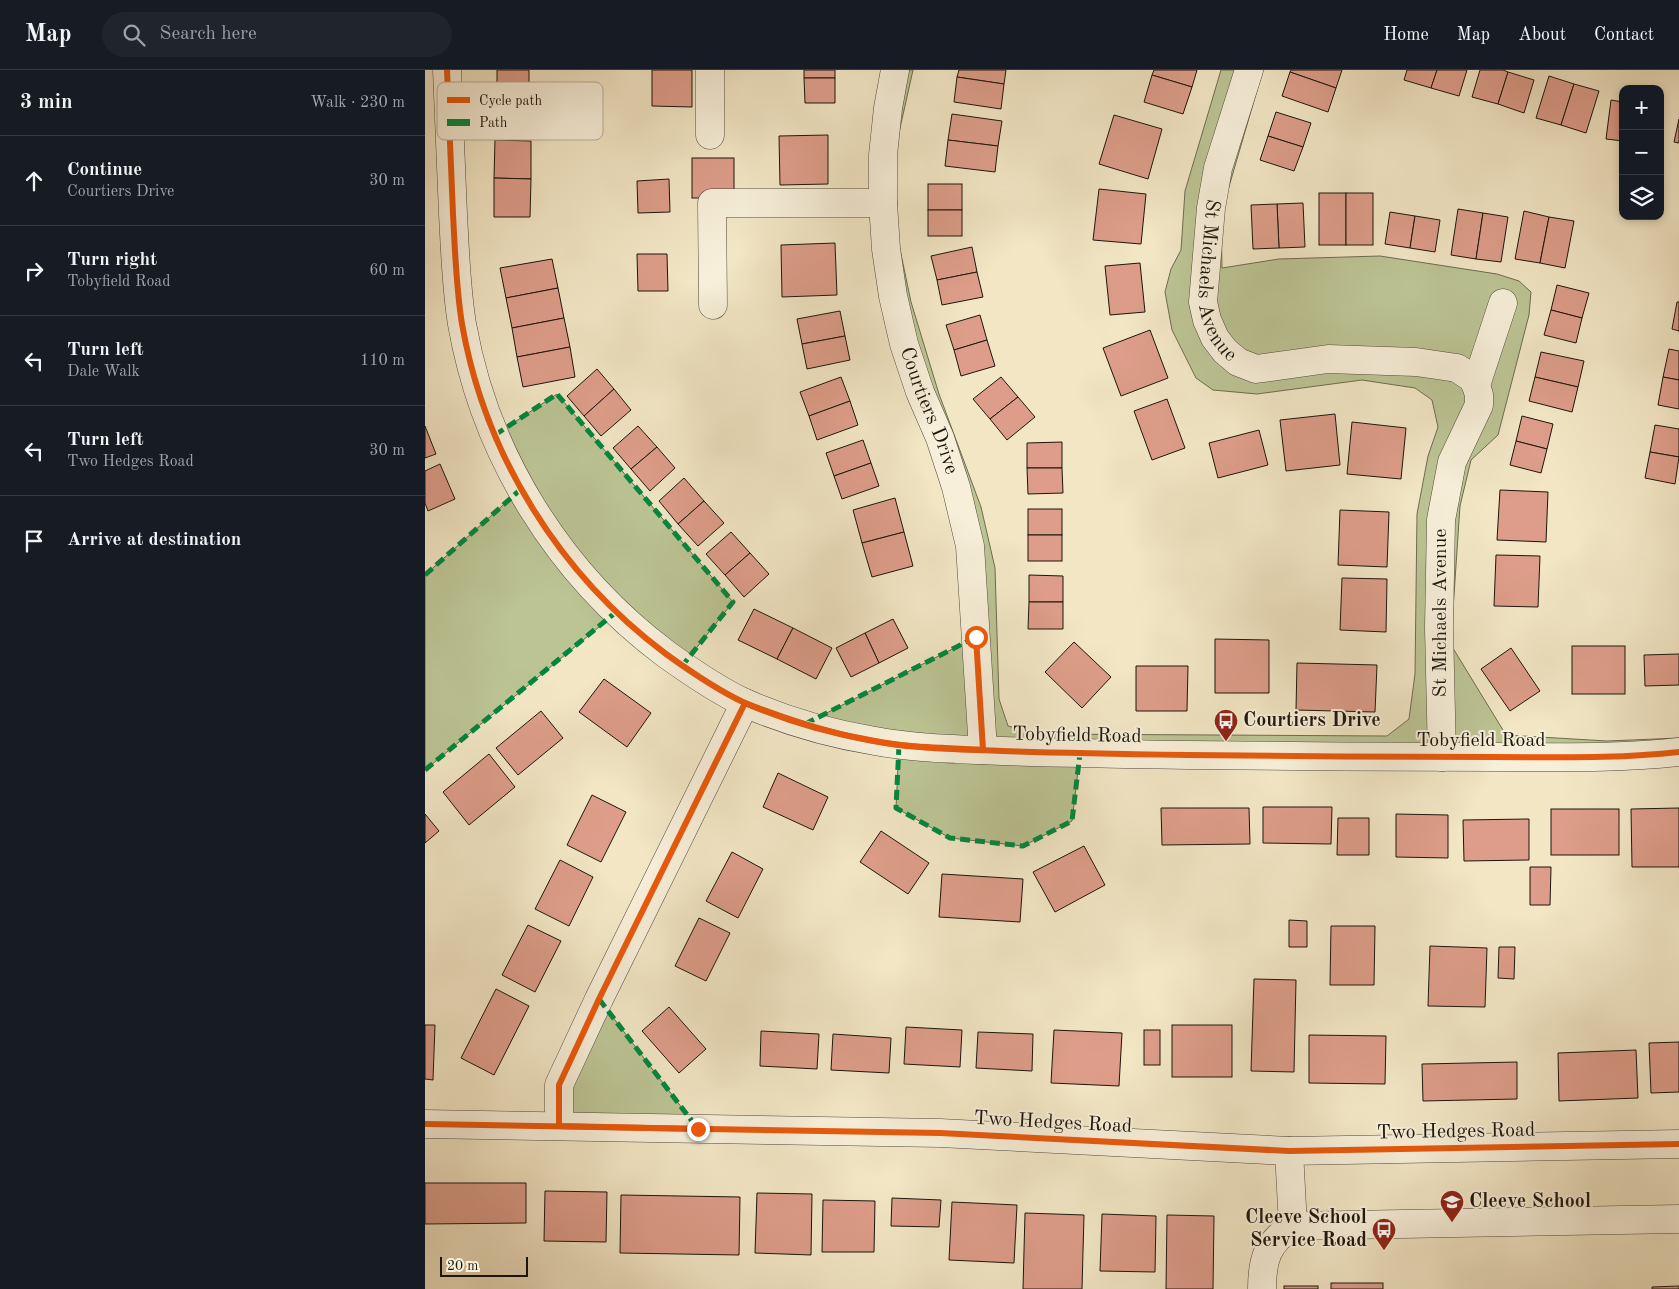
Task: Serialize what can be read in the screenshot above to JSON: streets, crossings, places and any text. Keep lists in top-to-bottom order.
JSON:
{
  "streets": {
    "street": [
      "St Michaels Avenue",
      "Courtiers Drive",
      "Tobyfield Road",
      "Two Hedges Road"
    ]
  },
  "crossings": [
    ["St Michaels Avenue", "Tobyfield Road"],
    ["Courtiers Drive", "Tobyfield Road"]
  ],
  "places": {
    "bus stop": ["Courtiers Drive", "Cleeve School Service Road"],
    "school or university": ["Cleeve School"]
  },
  "legend": ["Cycle path", "Path"],
  "scale_bar": "20 m",
  "page": {
    "header": "Map",
    "search": "Search here",
    "nav": [
      "Home",
      "Map",
      "About",
      "Contact"
    ],
    "heading": ["3 min", "Walk · 230 m"],
    "map_buttons": ["+", "−"],
    "list": [
      ["Continue", "Courtiers Drive", "30 m"],
      ["Turn right", "Tobyfield Road", "60 m"],
      ["Turn left", "Dale Walk", "110 m"],
      ["Turn left", "Two Hedges Road", "30 m"],
      "Arrive at destination"
    ],
    "scale": "20 m"
  }
}
